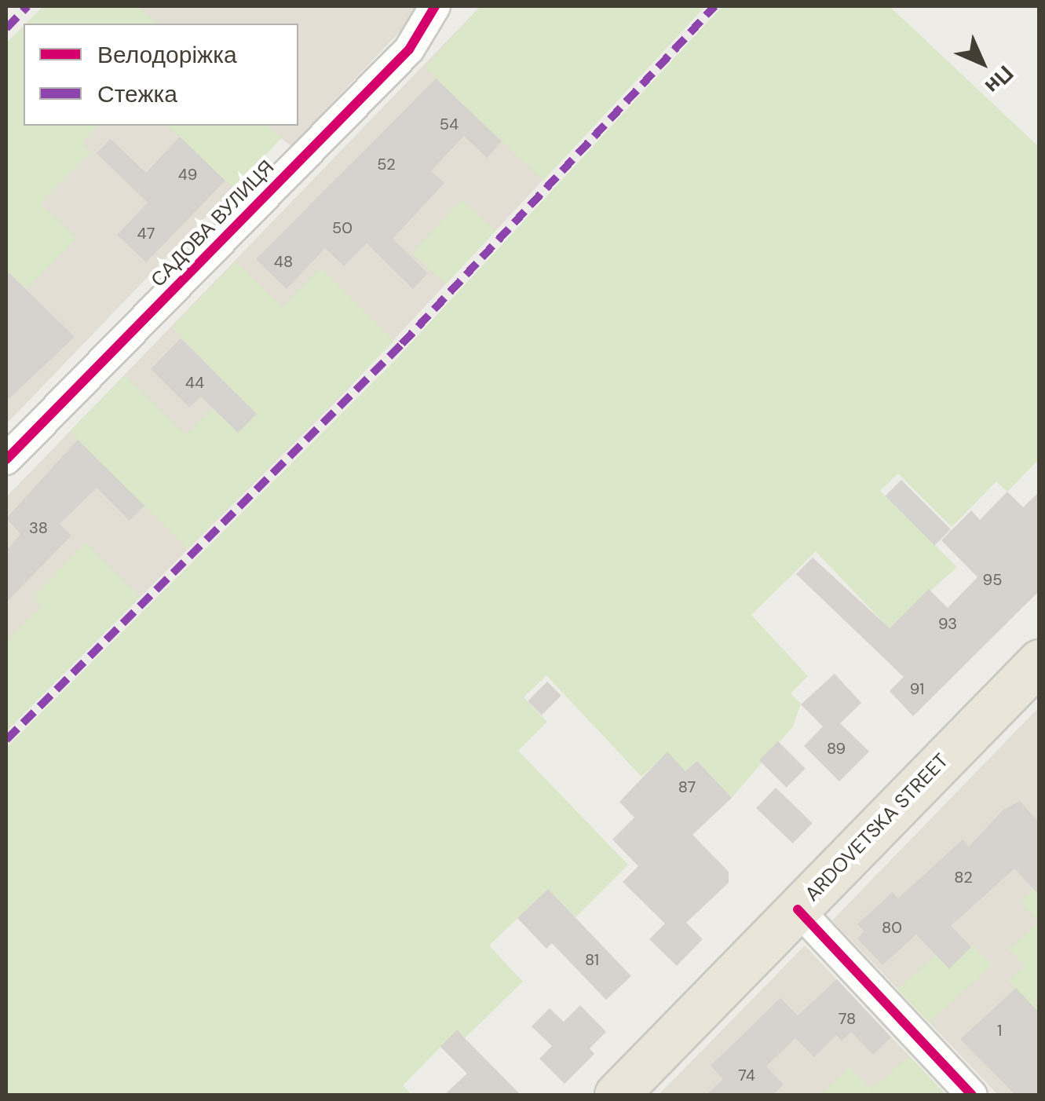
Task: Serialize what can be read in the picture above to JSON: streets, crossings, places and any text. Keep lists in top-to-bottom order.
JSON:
{
  "streets": {
    "highway": ["ARDOVETSKA STREET"],
    "street": ["САДОВА ВУЛИЦЯ"]
  },
  "house_numbers": [
    "54",
    "52",
    "49",
    "50",
    "47",
    "48",
    "44",
    "38",
    "95",
    "93",
    "91",
    "89",
    "87",
    "82",
    "80",
    "81",
    "78",
    "1",
    "74"
  ],
  "legend": ["Велодоріжка", "Стежка"],
  "north": "bottom right"
}
